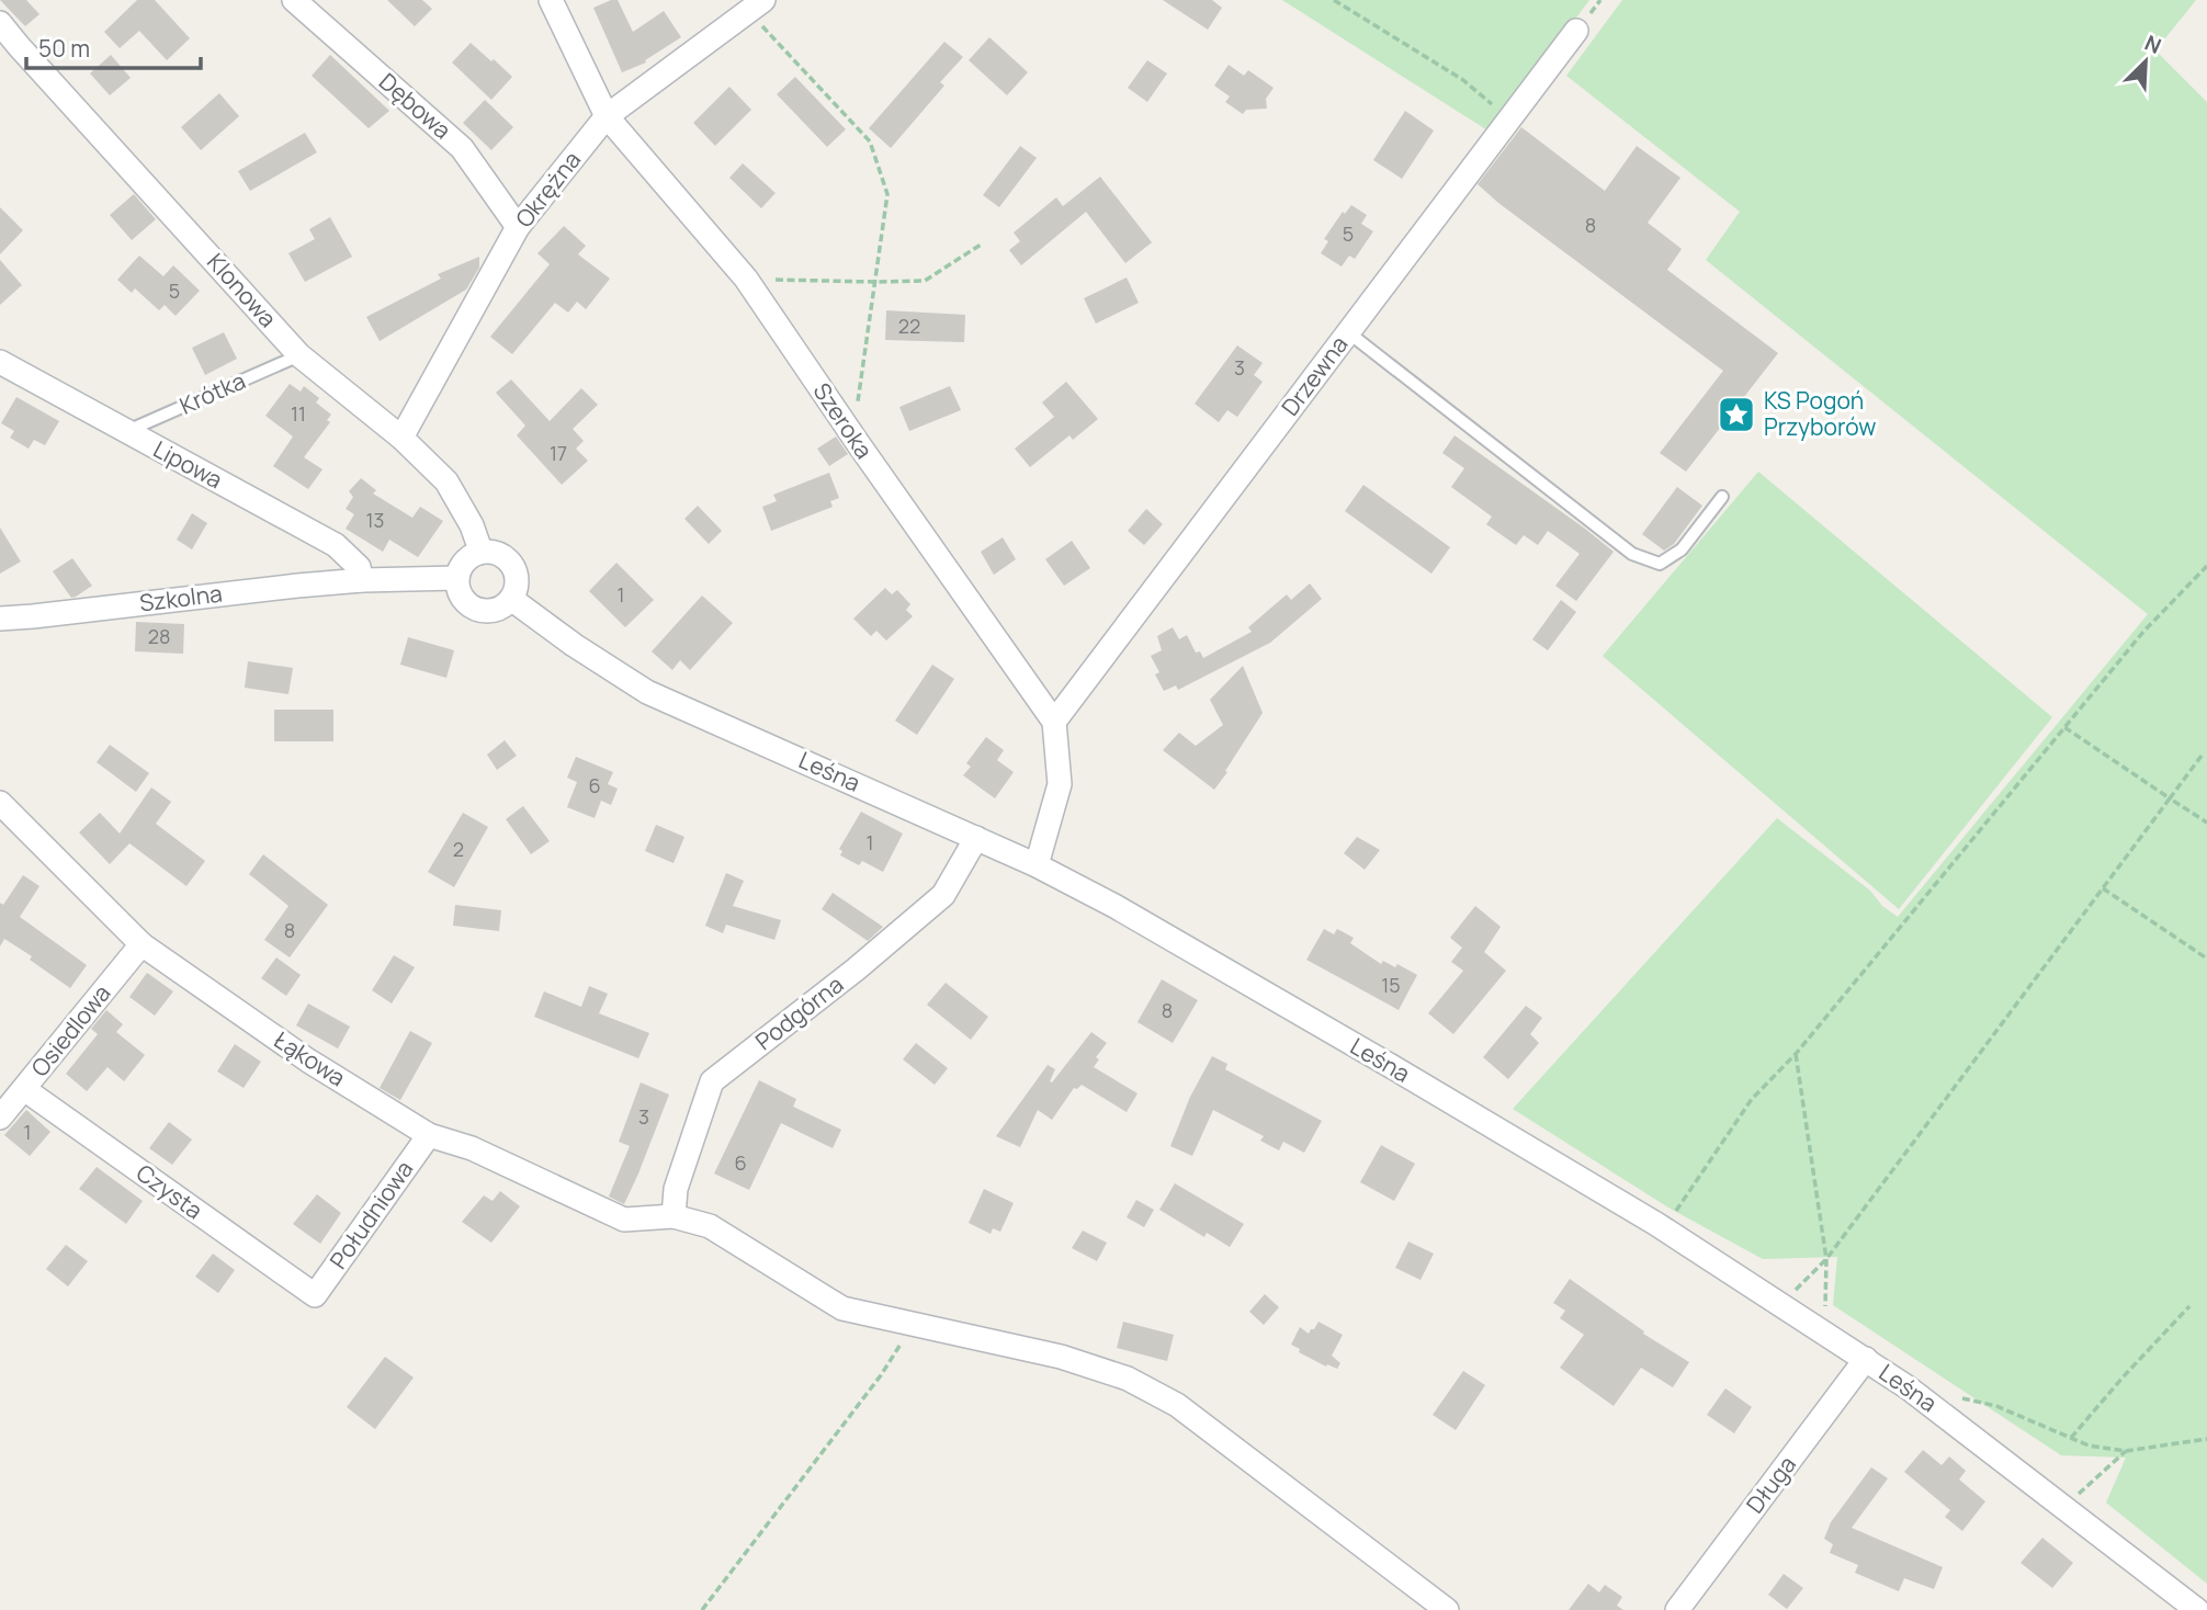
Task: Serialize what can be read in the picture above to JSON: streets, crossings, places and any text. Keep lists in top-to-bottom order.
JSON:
{
  "streets": {
    "street": [
      "Dębowa",
      "Okrężna",
      "Klonowa",
      "Drzewna",
      "Szeroka",
      "Lipowa",
      "Szkolna",
      "Leśna",
      "Podgórna",
      "Osiedlowa",
      "Łąkowa",
      "Czysta",
      "Południowa",
      "Długa"
    ],
    "lane": ["Krótka"]
  },
  "crossings": [
    ["Dębowa", "Okrężna"],
    ["Okrężna", "Klonowa"],
    ["Okrężna", "Szeroka"],
    ["Klonowa", "Krótka"],
    ["Klonowa", "Leśna"],
    ["Drzewna", "Szeroka"],
    ["Krótka", "Lipowa"],
    ["Lipowa", "Szkolna"],
    ["Leśna", "Podgórna"],
    ["Leśna", "Długa"],
    ["Podgórna", "Łąkowa"],
    ["Osiedlowa", "Łąkowa"],
    ["Osiedlowa", "Czysta"],
    ["Łąkowa", "Południowa"],
    ["Czysta", "Południowa"]
  ],
  "places": {
    "place": ["KS Pogoń Przyborów"]
  },
  "house_numbers": [
    "8",
    "5",
    "5",
    "22",
    "3",
    "11",
    "17",
    "13",
    "1",
    "28",
    "6",
    "1",
    "2",
    "8",
    "15",
    "8",
    "3",
    "1",
    "6"
  ],
  "scale_bar": "50 m",
  "north": "top right"
}
